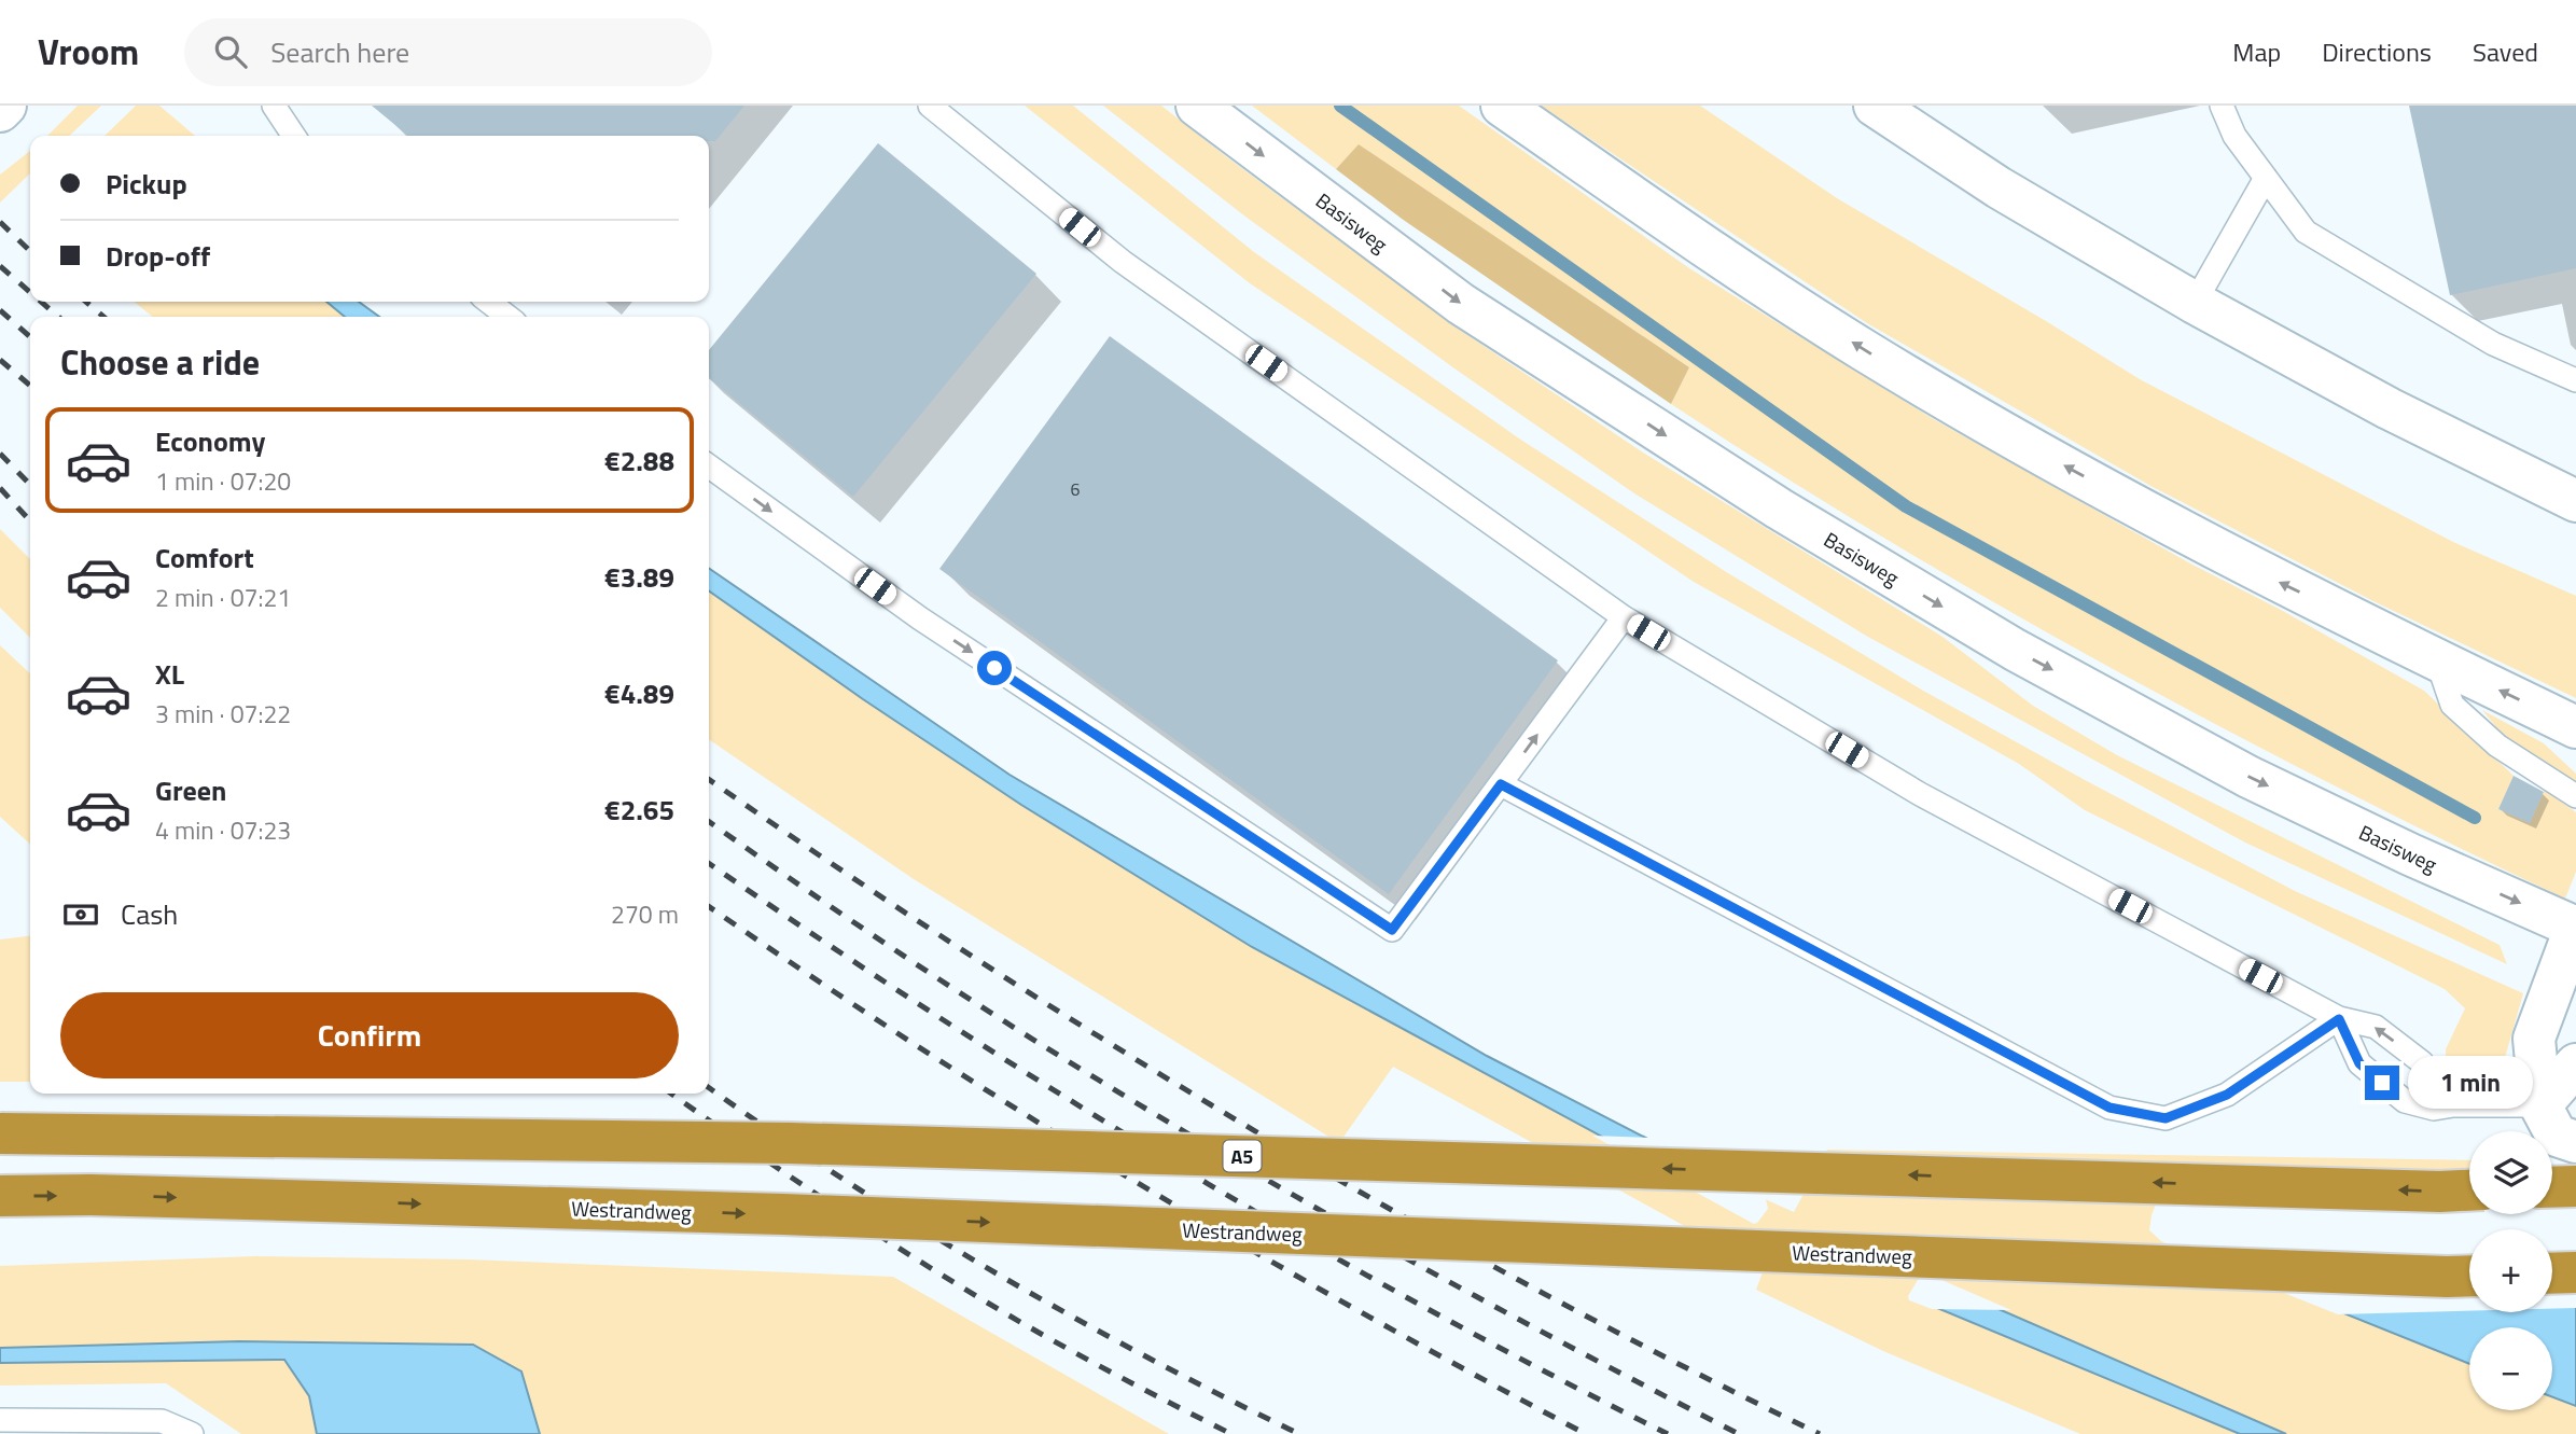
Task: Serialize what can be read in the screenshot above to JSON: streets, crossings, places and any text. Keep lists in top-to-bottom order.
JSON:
{
  "streets": {
    "highway": ["A5", "Westrandweg"],
    "main road": ["Basisweg"]
  },
  "house_numbers": ["6"],
  "page": {
    "header": "Vroom",
    "search": "Search here",
    "nav": ["Map", "Directions", "Saved"],
    "banner": ["Pickup", "Drop-off"],
    "heading": "Choose a ride",
    "list": [
      {
        "name": "Economy",
        "note": "1 min · 07:20",
        "value": "€2.88"
      },
      {
        "name": "Comfort",
        "note": "2 min · 07:21",
        "value": "€3.89"
      },
      {
        "name": "XL",
        "note": "3 min · 07:22",
        "value": "€4.89"
      },
      {
        "name": "Green",
        "note": "4 min · 07:23",
        "value": "€2.65"
      }
    ],
    "pay": ["Cash", "270 m"],
    "buttons": "Confirm",
    "bubble": "1 min",
    "map_buttons": ["+", "−"]
  }
}
